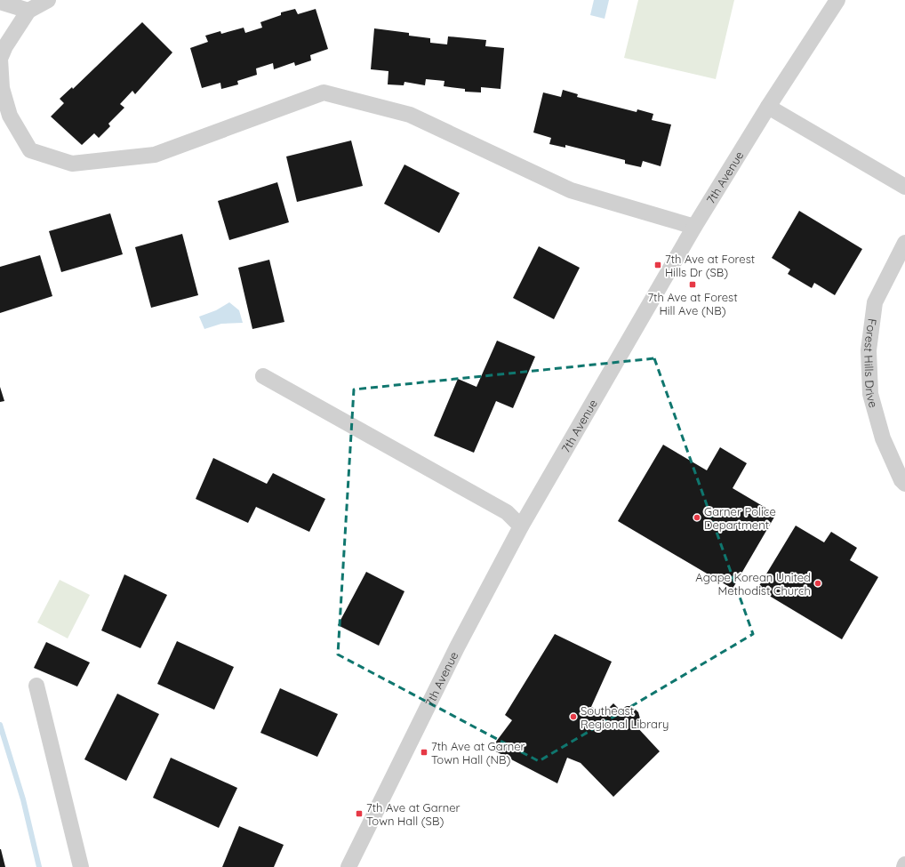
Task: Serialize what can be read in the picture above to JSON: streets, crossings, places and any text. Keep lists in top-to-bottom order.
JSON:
{
  "streets": {
    "street": ["7th Avenue", "Forest Hills Drive"]
  },
  "places": {
    "transit": [
      "7th Ave at Forest Hills Dr (SB)",
      "7th Ave at Forest Hill Ave (NB)",
      "7th Ave at Garner Town Hall (NB)",
      "7th Ave at Garner Town Hall (SB)"
    ],
    "other": ["Garner Police Department", "Agape Korean United Methodist Church", "Southeast Regional Library"]
  }
}
